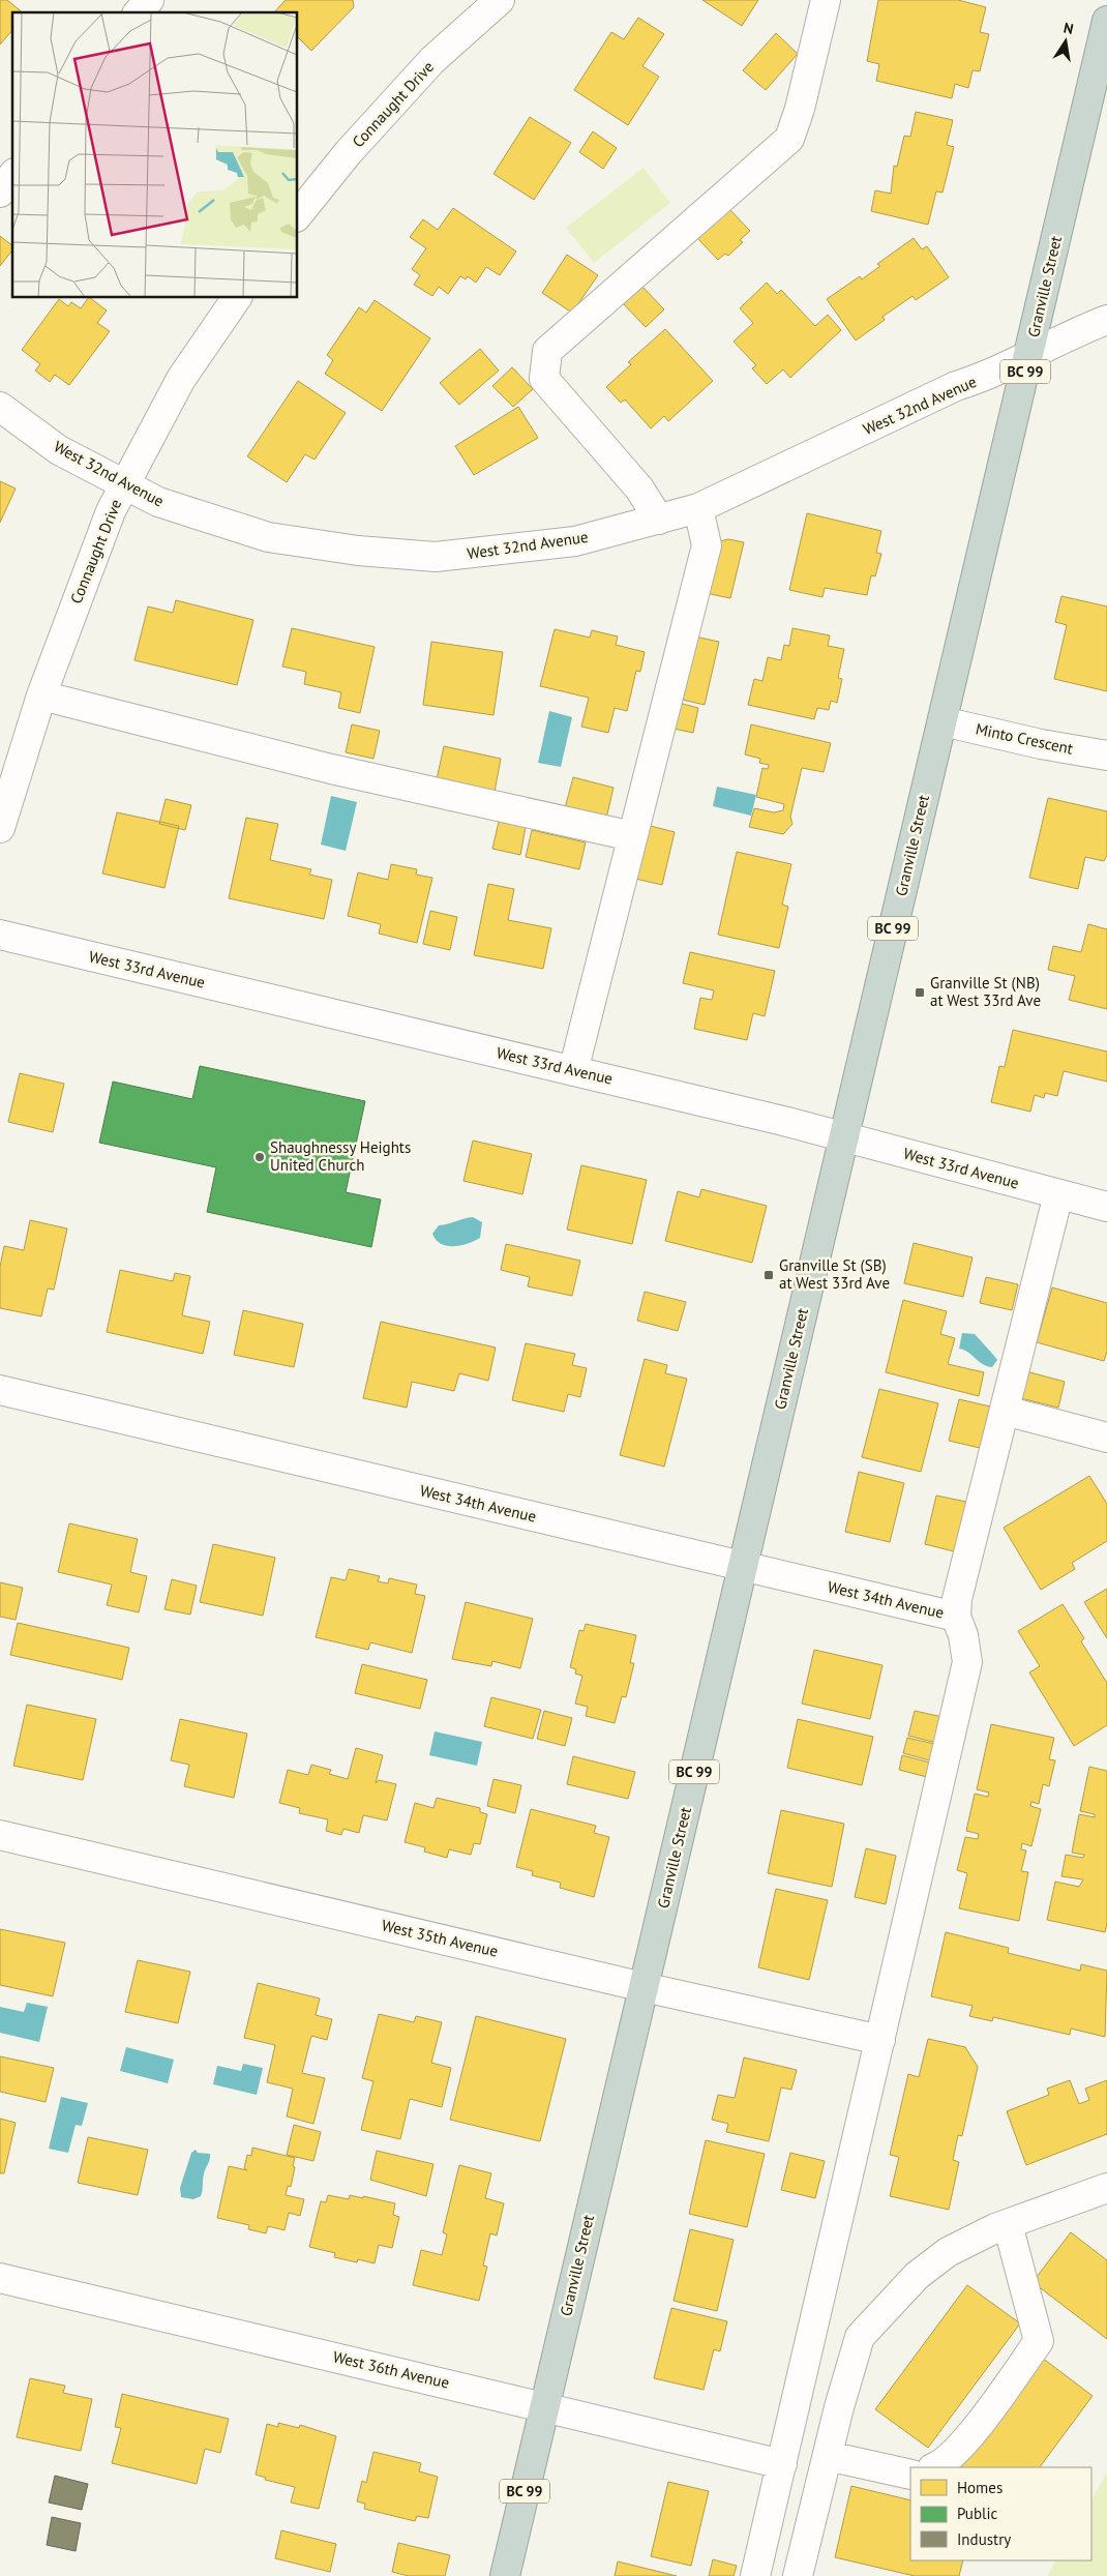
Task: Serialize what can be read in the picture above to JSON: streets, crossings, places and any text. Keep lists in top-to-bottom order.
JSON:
{
  "streets": {
    "highway": ["Granville Street", "BC 99"],
    "street": [
      "Connaught Drive",
      "West 32nd Avenue",
      "Minto Crescent",
      "West 33rd Avenue",
      "West 34th Avenue",
      "West 35th Avenue",
      "West 36th Avenue"
    ]
  },
  "crossings": [
    ["Connaught Drive", "West 32nd Avenue"],
    ["Granville Street", "West 32nd Avenue"],
    ["Granville Street", "Minto Crescent"],
    ["Granville Street", "West 33rd Avenue"],
    ["Granville Street", "West 34th Avenue"],
    ["Granville Street", "West 35th Avenue"],
    ["Granville Street", "West 36th Avenue"]
  ],
  "places": {
    "transit": ["Granville St (NB) at West 33rd Ave", "Granville St (SB) at West 33rd Ave"],
    "other": ["Shaughnessy Heights United Church"]
  },
  "legend": ["Homes", "Public", "Industry"],
  "north": "top"
}
